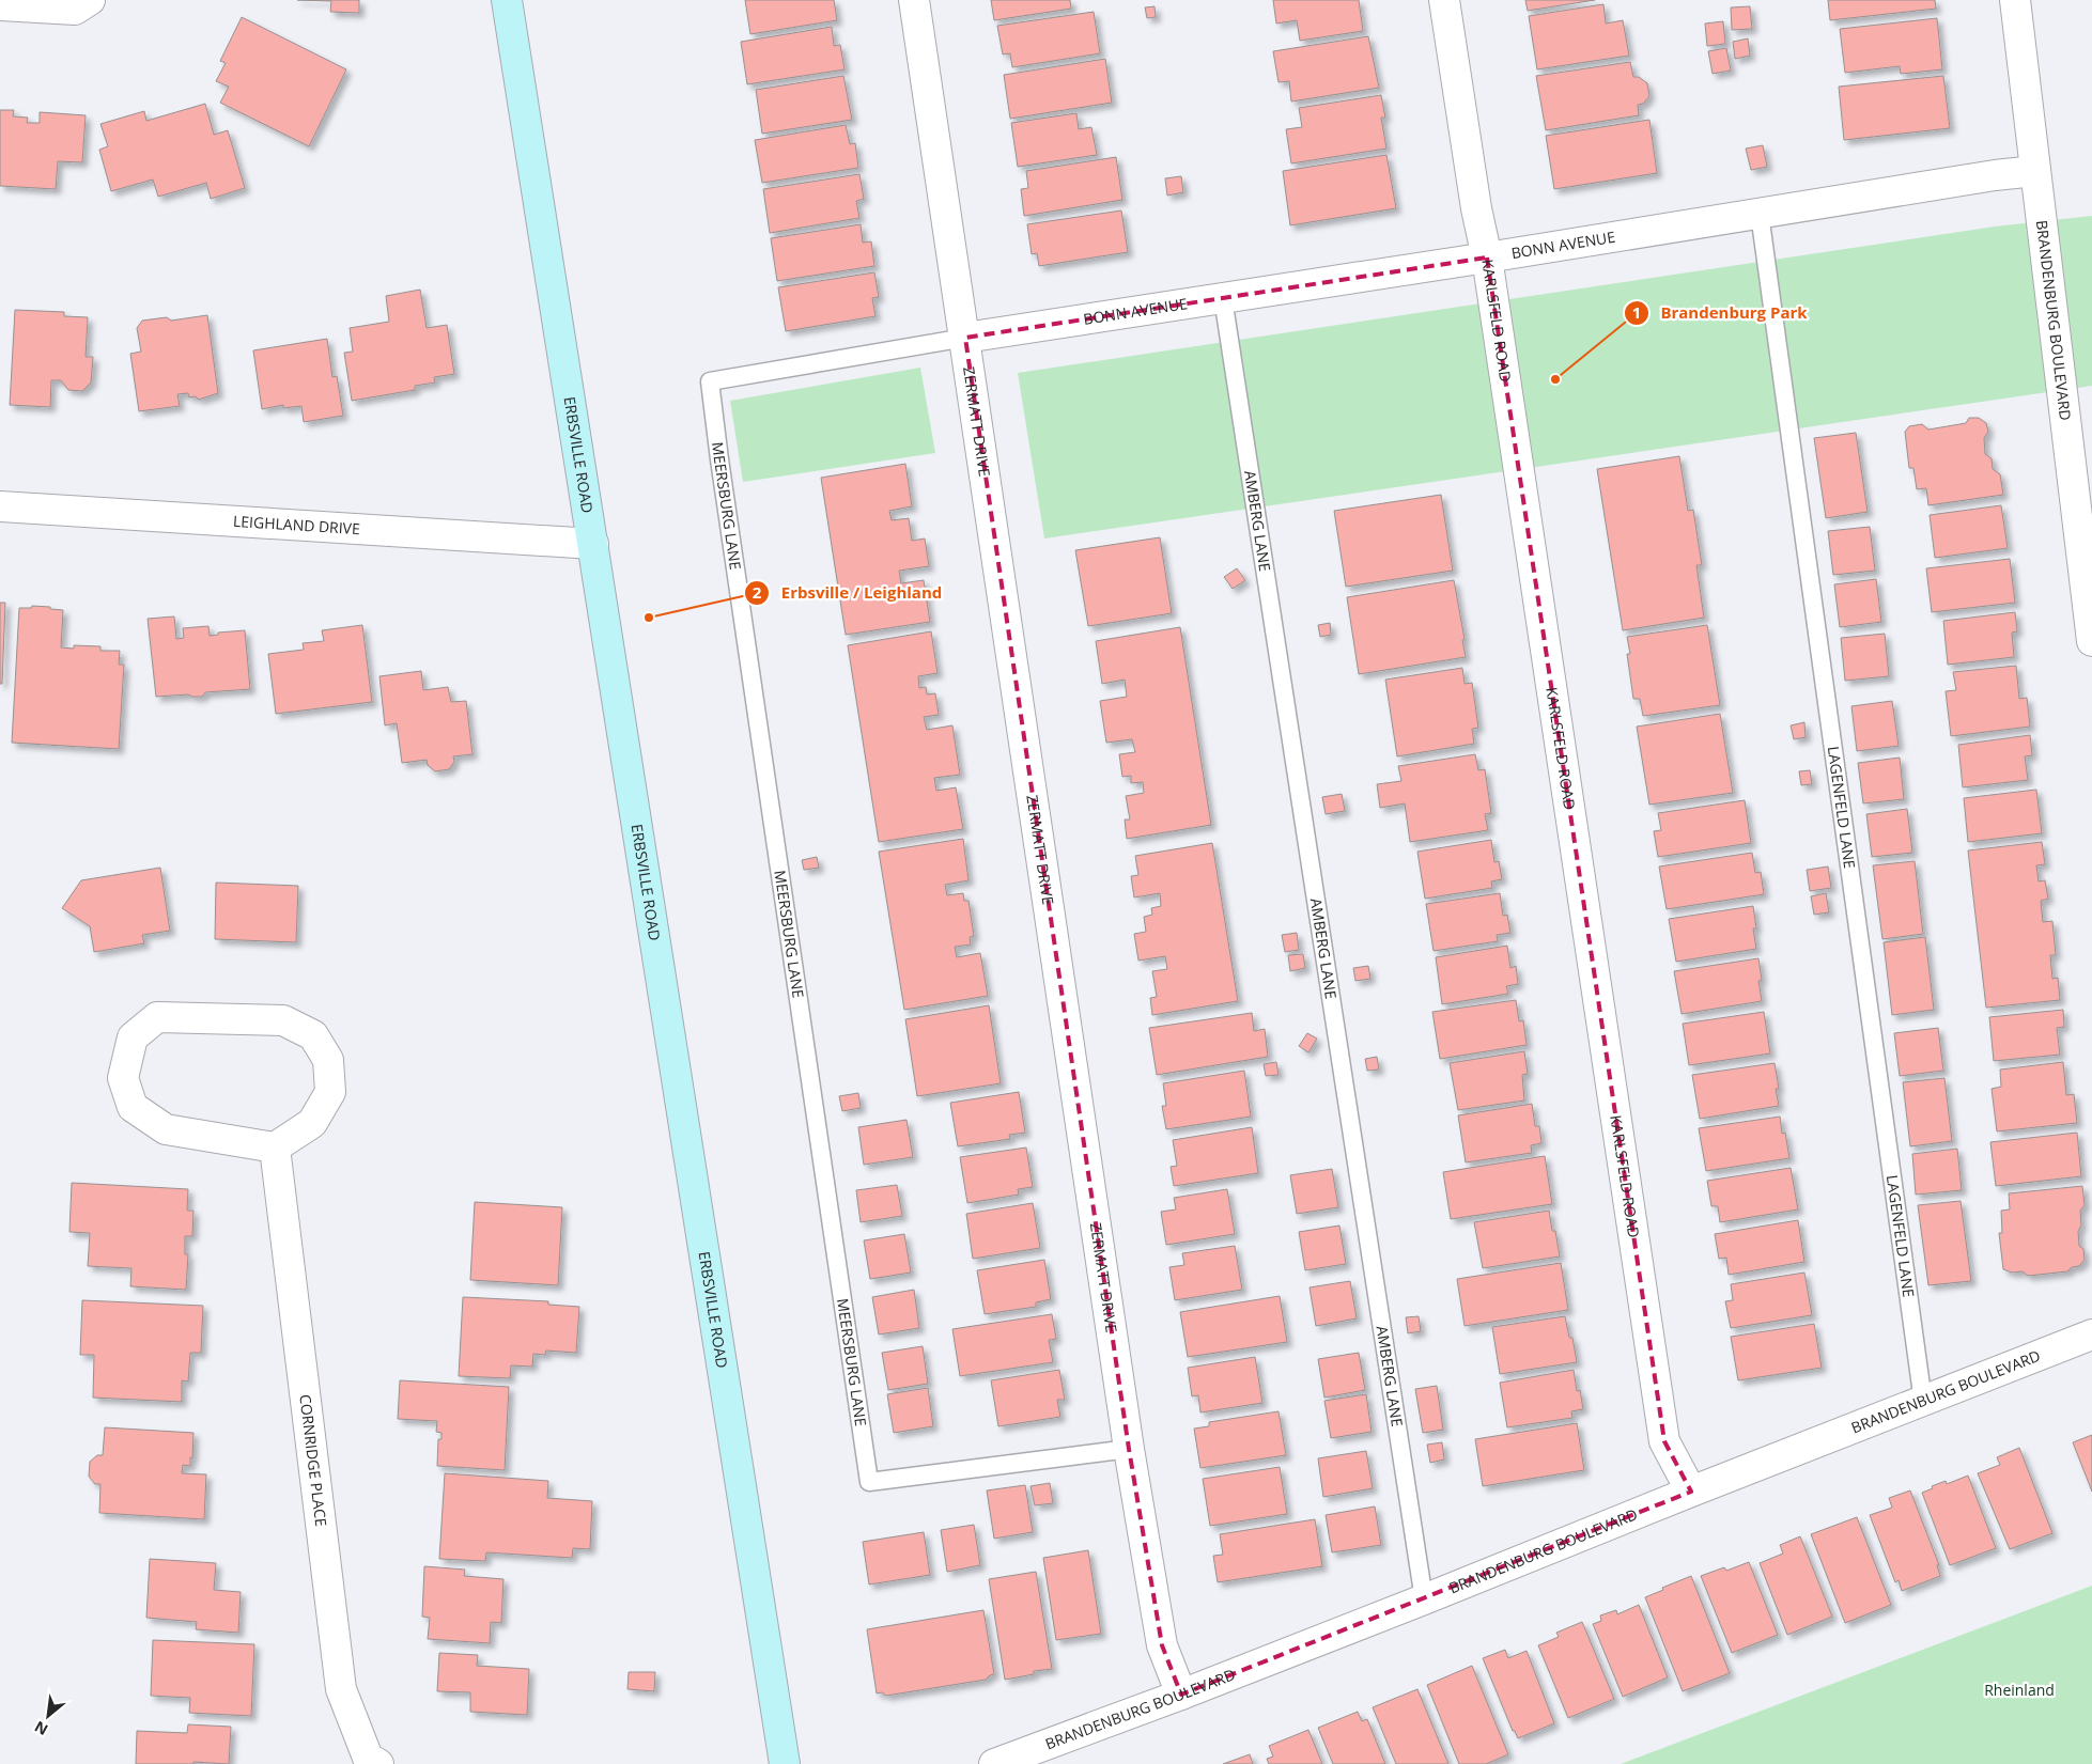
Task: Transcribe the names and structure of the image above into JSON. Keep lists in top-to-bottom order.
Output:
{
  "streets": {
    "main road": ["ERBSVILLE ROAD"],
    "street": [
      "BONN AVENUE",
      "KARLSFELD ROAD",
      "BRANDENBURG BOULEVARD",
      "ZERMATT DRIVE",
      "LEIGHLAND DRIVE",
      "CORNRIDGE PLACE"
    ],
    "lane": ["MEERSBURG LANE", "AMBERG LANE", "LAGENFELD LANE"]
  },
  "crossings": [
    ["BONN AVENUE", "KARLSFELD ROAD"],
    ["BONN AVENUE", "BRANDENBURG BOULEVARD"],
    ["BONN AVENUE", "ZERMATT DRIVE"],
    ["BONN AVENUE", "MEERSBURG LANE"],
    ["BONN AVENUE", "AMBERG LANE"],
    ["BONN AVENUE", "LAGENFELD LANE"],
    ["KARLSFELD ROAD", "BRANDENBURG BOULEVARD"],
    ["BRANDENBURG BOULEVARD", "ZERMATT DRIVE"],
    ["BRANDENBURG BOULEVARD", "AMBERG LANE"],
    ["BRANDENBURG BOULEVARD", "LAGENFELD LANE"],
    ["ZERMATT DRIVE", "MEERSBURG LANE"],
    ["ERBSVILLE ROAD", "LEIGHLAND DRIVE"]
  ],
  "parks": ["Rheinland"],
  "places": ["Brandenburg Park", "Erbsville / Leighland"],
  "north": "bottom left"
}
